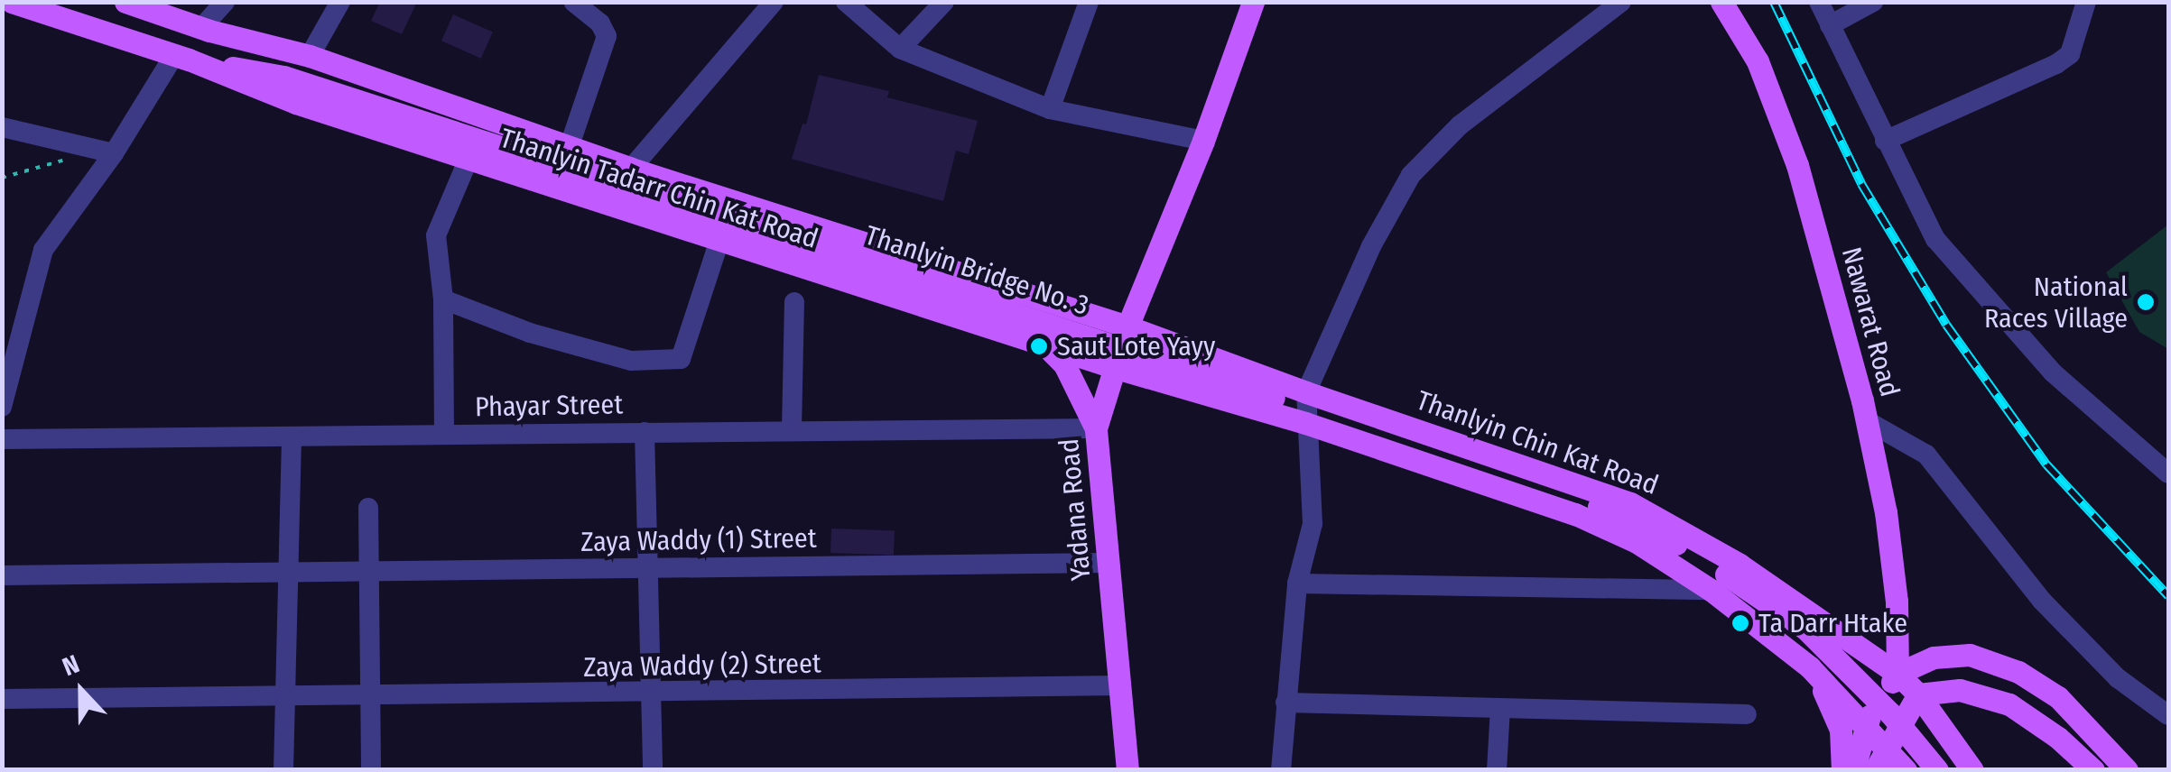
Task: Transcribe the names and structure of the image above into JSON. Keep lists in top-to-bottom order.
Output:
{
  "streets": {
    "main road": [
      "Thanlyin Tadarr Chin Kat Road",
      "Thanlyin Bridge No. 3",
      "Nawarat Road",
      "Thanlyin Chin Kat Road",
      "Yadana Road"
    ],
    "street": ["Phayar Street", "Zaya Waddy (1) Street", "Zaya Waddy (2) Street"]
  },
  "crossings": [
    ["Thanlyin Tadarr Chin Kat Road", "Thanlyin Bridge No. 3"],
    ["Thanlyin Tadarr Chin Kat Road", "Thanlyin Chin Kat Road"],
    ["Thanlyin Tadarr Chin Kat Road", "Yadana Road"],
    ["Nawarat Road", "Thanlyin Chin Kat Road"],
    ["Phayar Street", "Yadana Road"],
    ["Thanlyin Chin Kat Road", "Yadana Road"],
    ["Yadana Road", "Zaya Waddy (1) Street"],
    ["Yadana Road", "Zaya Waddy (2) Street"]
  ],
  "places": ["National Races Village", "Saut Lote Yayy", "Ta Darr Htake"],
  "north": "top"
}
